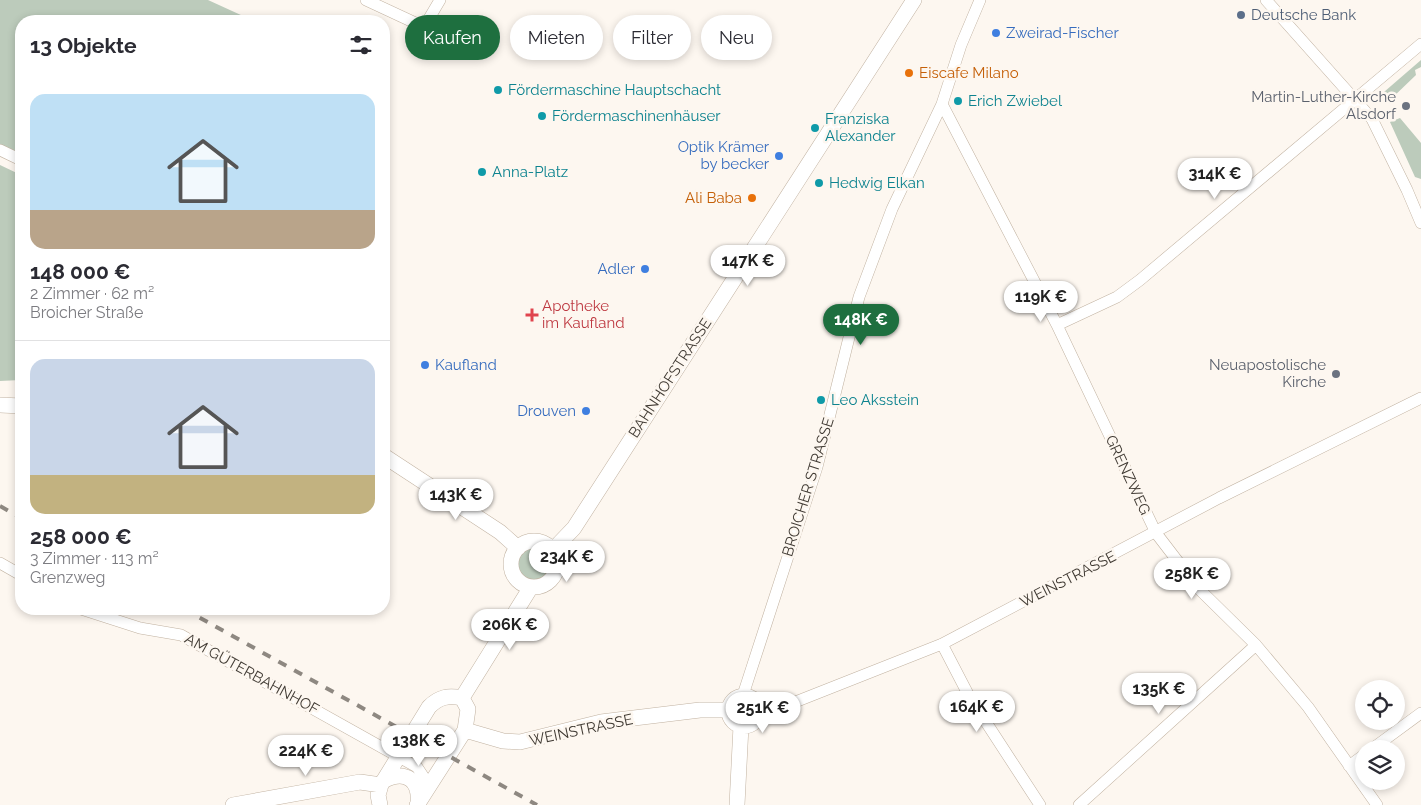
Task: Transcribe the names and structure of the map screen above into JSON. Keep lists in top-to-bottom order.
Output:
{
  "streets": {
    "street": [
      "BAHNHOFSTRASSE",
      "GRENZWEG",
      "BROICHER STRASSE",
      "WEINSTRASSE",
      "AM GÜTERBAHNHOF"
    ]
  },
  "crossings": [
    ["GRENZWEG", "BROICHER STRASSE"],
    ["GRENZWEG", "WEINSTRASSE"],
    ["BROICHER STRASSE", "WEINSTRASSE"]
  ],
  "places": {
    "other": [
      "Deutsche Bank",
      "Zweirad-Fischer",
      "Eiscafe Milano",
      "Fördermaschine Hauptschacht",
      "Erich Zwiebel",
      "Martin-Luther-Kirche Alsdorf",
      "Fördermaschinenhäuser",
      "Franziska Alexander",
      "Optik Krämer by becker",
      "Anna-Platz",
      "Hedwig Elkan",
      "Ali Baba",
      "Adler",
      "Kaufland",
      "Neuapostolische Kirche",
      "Leo Aksstein",
      "Drouven"
    ],
    "health": ["Apotheke im Kaufland"]
  },
  "page": {
    "chip": [
      "Kaufen",
      "Mieten",
      "Filter",
      "Neu"
    ],
    "heading": "13 Objekte",
    "list": [
      {
        "name": "148 000 €",
        "note": "2 Zimmer · 62 m² · Broicher Straße"
      },
      {
        "name": "258 000 €",
        "note": "3 Zimmer · 113 m² · Grenzweg"
      }
    ],
    "price": [
      "314K €",
      "147K €",
      "119K €",
      "148K €",
      "143K €",
      "234K €",
      "258K €",
      "206K €",
      "135K €",
      "164K €",
      "251K €",
      "138K €",
      "224K €"
    ]
  }
}
